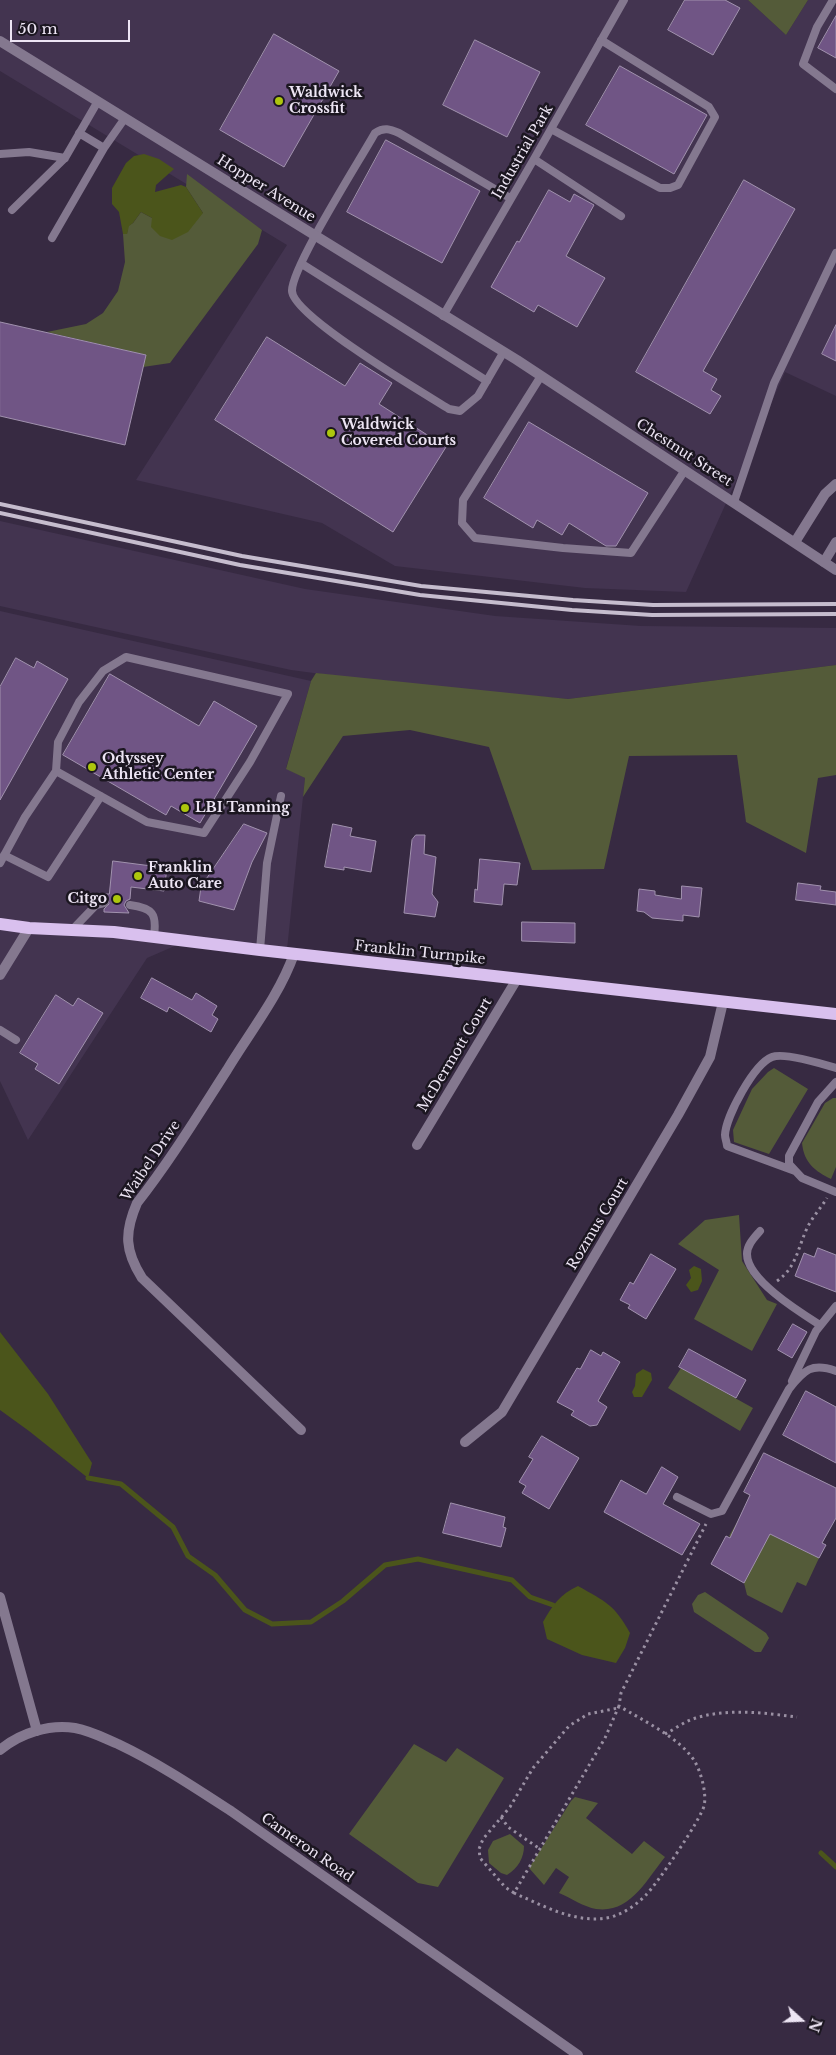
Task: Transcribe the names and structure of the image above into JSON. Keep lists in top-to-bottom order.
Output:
{
  "streets": {
    "main road": ["Franklin Turnpike"],
    "street": [
      "Hopper Avenue",
      "Chestnut Street",
      "McDermott Court",
      "Waibel Drive",
      "Rozmus Court",
      "Cameron Road"
    ],
    "lane": ["Industrial Park"]
  },
  "crossings": [
    ["Industrial Park", "Hopper Avenue"],
    ["Hopper Avenue", "Chestnut Street"],
    ["Franklin Turnpike", "McDermott Court"],
    ["Franklin Turnpike", "Waibel Drive"],
    ["Franklin Turnpike", "Rozmus Court"]
  ],
  "places": [
    "Waldwick Crossfit",
    "Waldwick Covered Courts",
    "Odyssey Athletic Center",
    "LBI Tanning",
    "Franklin Auto Care",
    "Citgo"
  ],
  "scale_bar": "50 m",
  "north": "right"
}
